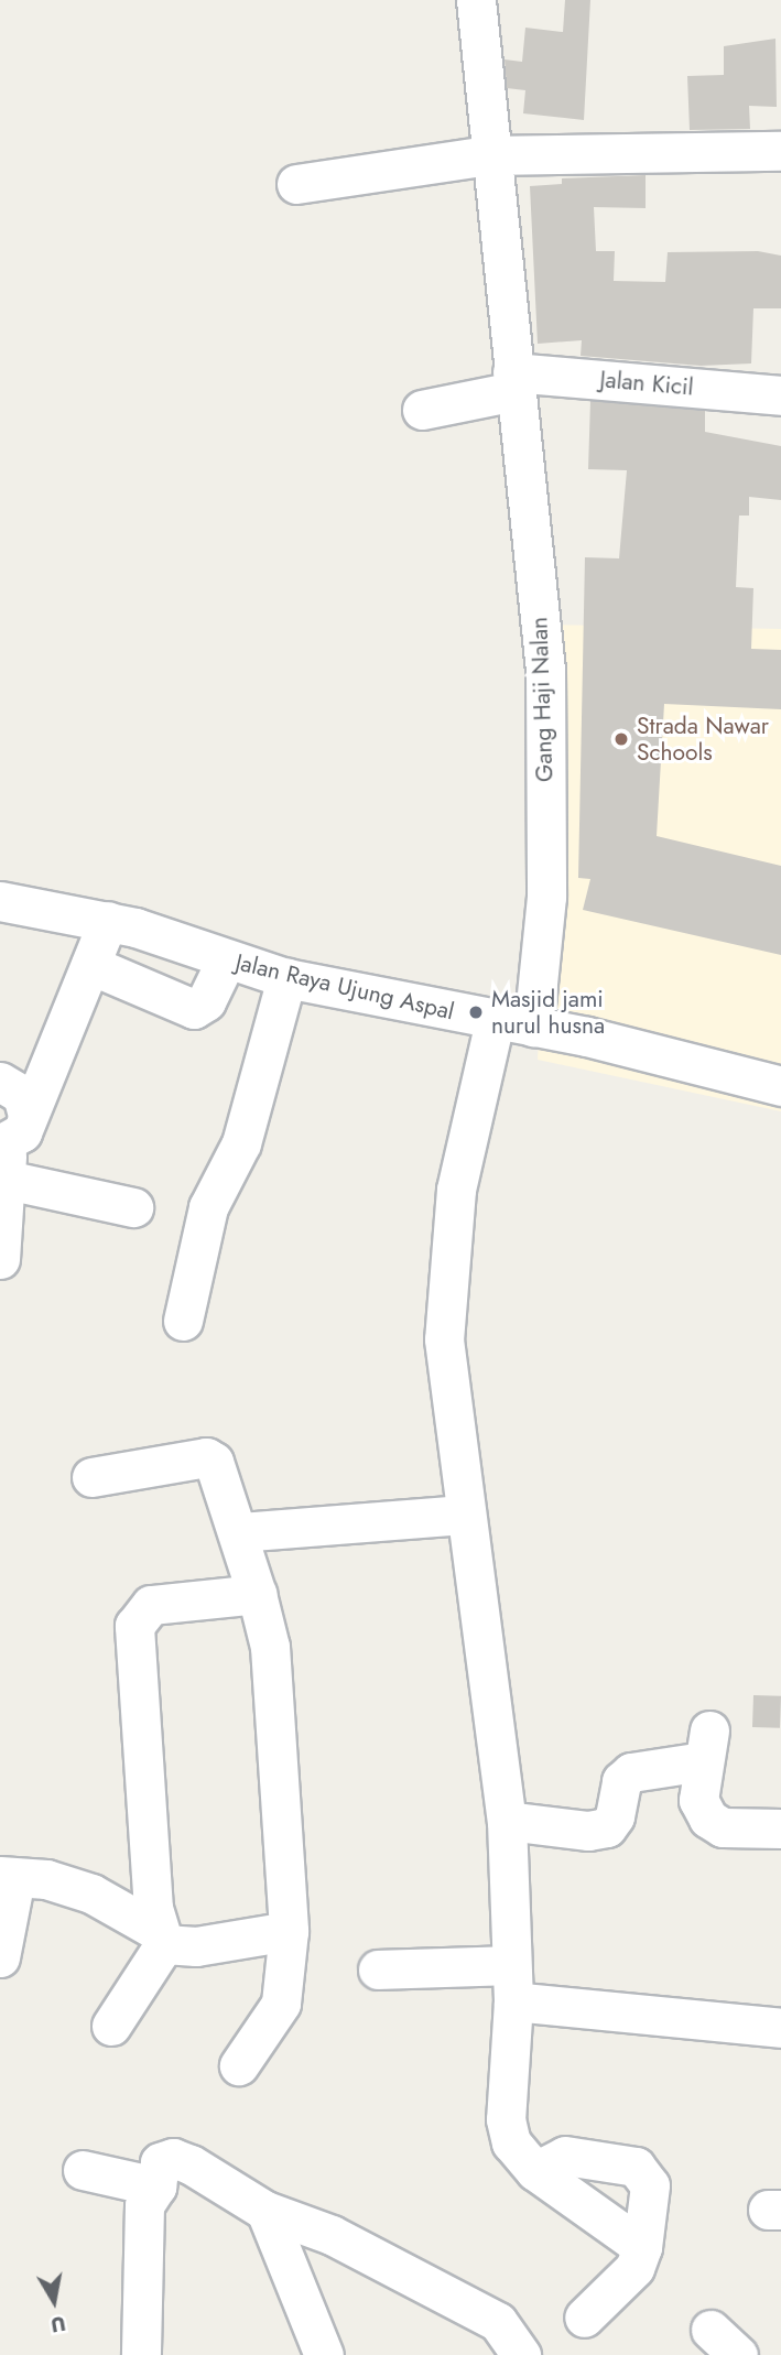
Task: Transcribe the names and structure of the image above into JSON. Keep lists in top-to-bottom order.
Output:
{
  "streets": {
    "street": ["Jalan Kicil", "Gang Haji Nalan", "Jalan Raya Ujung Aspal"]
  },
  "crossings": [
    ["Jalan Kicil", "Gang Haji Nalan"],
    ["Gang Haji Nalan", "Jalan Raya Ujung Aspal"]
  ],
  "places": ["Strada Nawar Schools", "Masjid jami nurul husna"],
  "north": "bottom"
}
